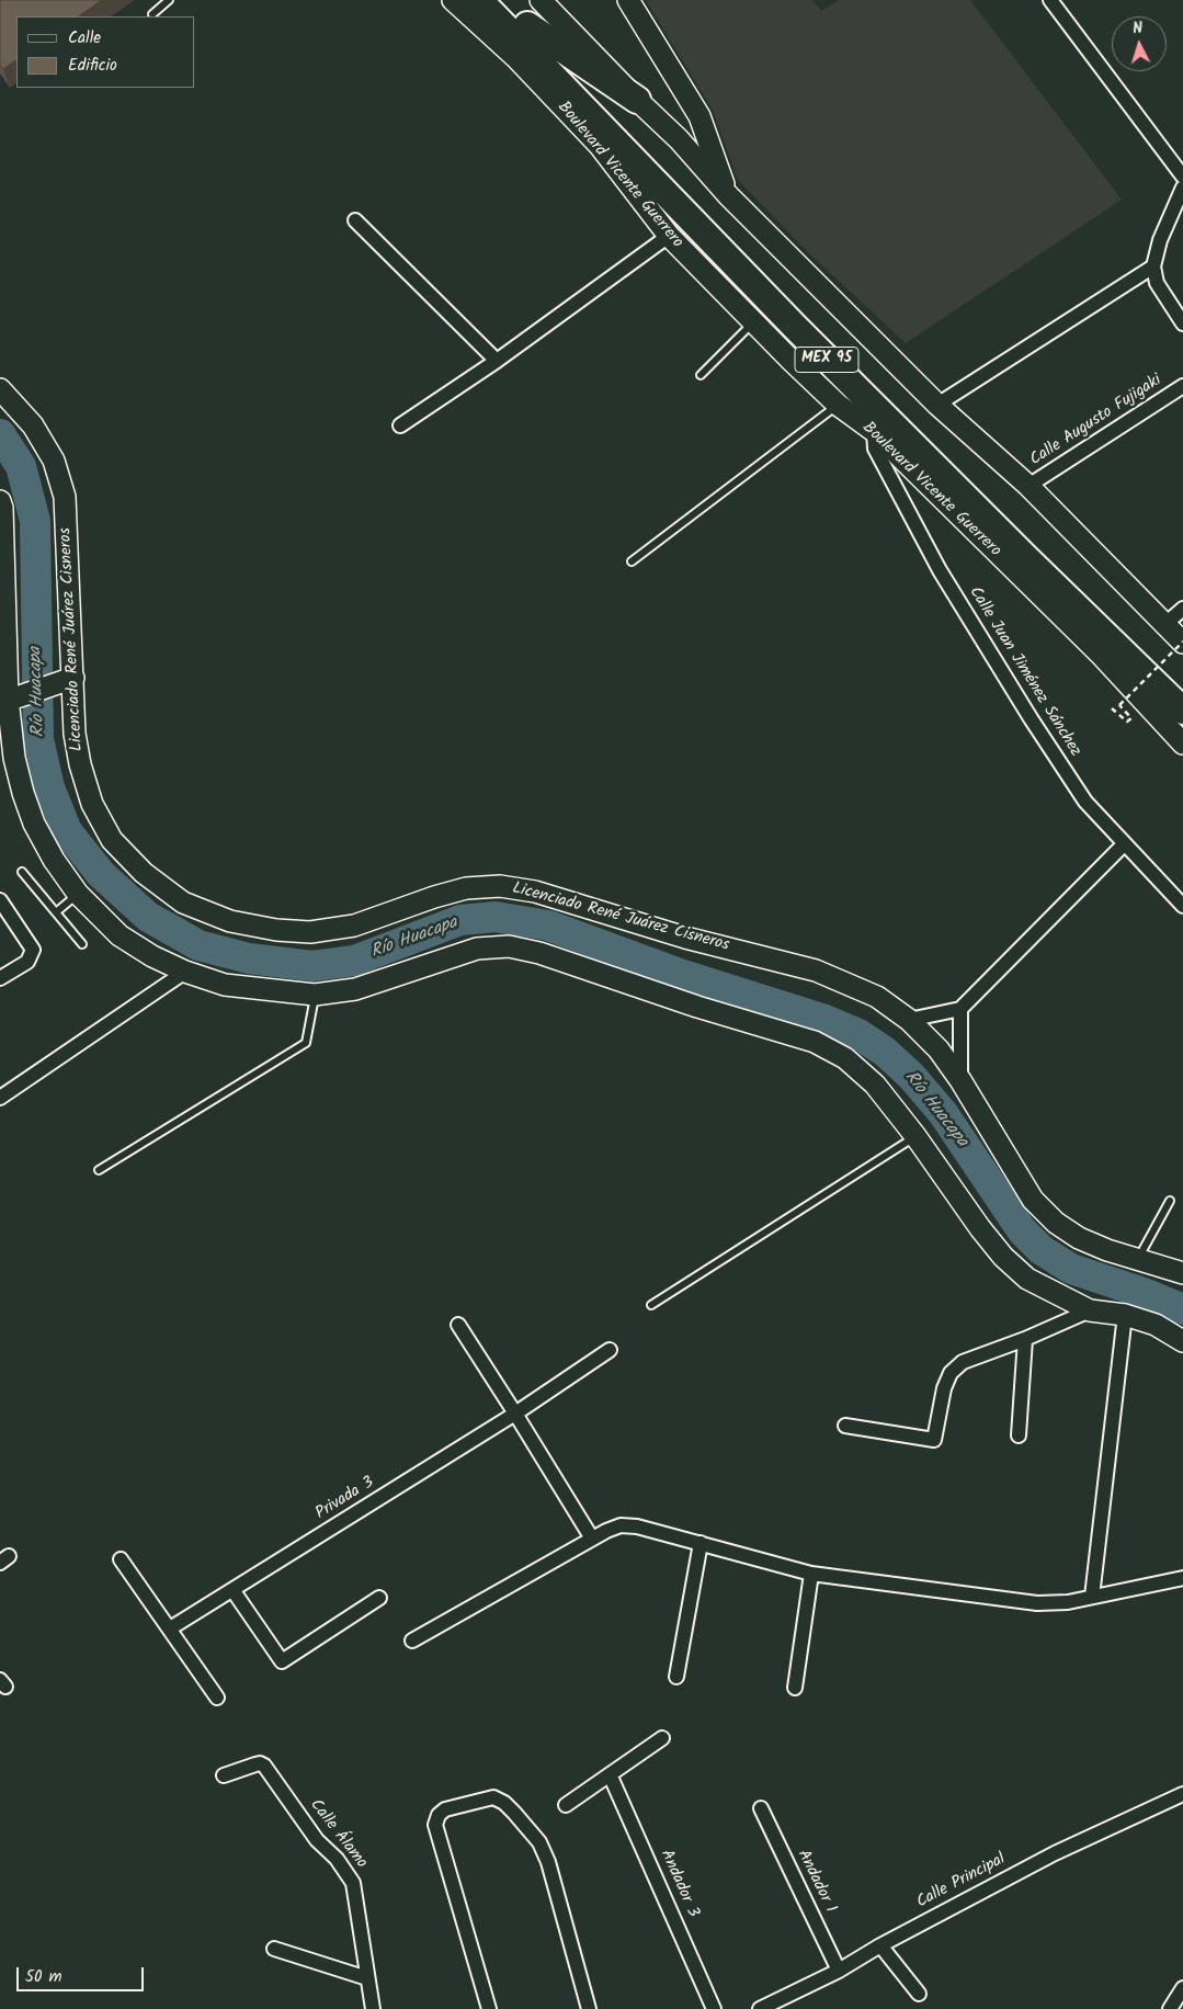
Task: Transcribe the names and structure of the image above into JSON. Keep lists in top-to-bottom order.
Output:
{
  "streets": {
    "highway": ["Boulevard Vicente Guerrero", "MEX 95"],
    "main road": ["Licenciado René Juárez Cisneros"],
    "street": [
      "Calle Augusto Fujigaki",
      "Calle Juan Jiménez Sánchez",
      "Privada 3",
      "Calle Álamo",
      "Andador 1",
      "Calle Principal",
      "Andador 3"
    ]
  },
  "crossings": [
    ["Boulevard Vicente Guerrero", "Calle Juan Jiménez Sánchez"],
    ["Andador 1", "Calle Principal"]
  ],
  "water": ["Río Huacapa"],
  "legend": ["Calle", "Edificio"],
  "scale_bar": "50 m",
  "north": "top"
}
